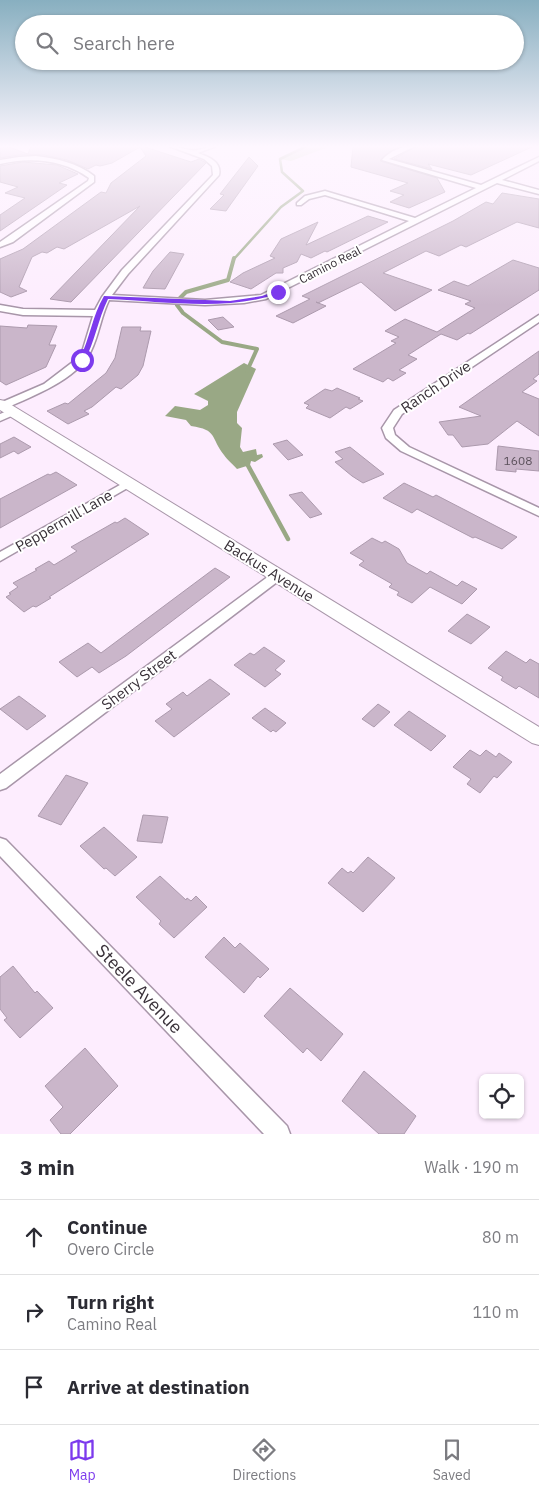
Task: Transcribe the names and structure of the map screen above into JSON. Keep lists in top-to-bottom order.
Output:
{
  "streets": {
    "street": [
      "Camino Real",
      "Ranch Drive",
      "Peppermill Lane",
      "Backus Avenue",
      "Sherry Street",
      "Steele Avenue"
    ]
  },
  "crossings": [
    ["Peppermill Lane", "Backus Avenue"],
    ["Backus Avenue", "Sherry Street"]
  ],
  "house_numbers": ["1608"],
  "page": {
    "search": "Search here",
    "heading": ["3 min", "Walk · 190 m"],
    "list": [
      ["Continue", "Overo Circle", "80 m"],
      ["Turn right", "Camino Real", "110 m"],
      "Arrive at destination"
    ],
    "nav": ["Map", "Directions", "Saved"]
  }
}
